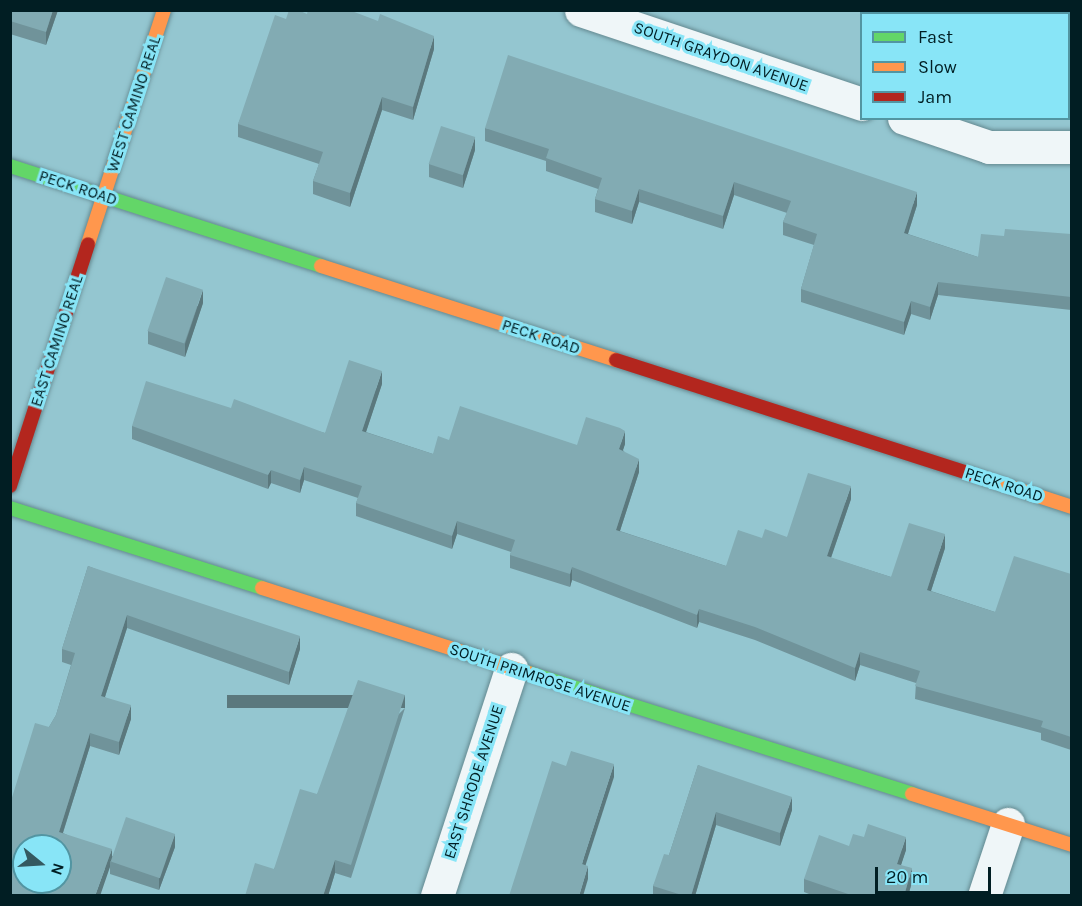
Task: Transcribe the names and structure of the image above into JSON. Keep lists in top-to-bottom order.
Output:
{
  "streets": {
    "street": [
      "SOUTH GRAYDON AVENUE",
      "WEST CAMINO REAL",
      "PECK ROAD",
      "EAST CAMINO REAL",
      "SOUTH PRIMROSE AVENUE",
      "EAST SHRODE AVENUE"
    ]
  },
  "crossings": [
    ["WEST CAMINO REAL", "PECK ROAD"],
    ["WEST CAMINO REAL", "EAST CAMINO REAL"],
    ["PECK ROAD", "EAST CAMINO REAL"],
    ["SOUTH PRIMROSE AVENUE", "EAST SHRODE AVENUE"]
  ],
  "legend": ["Fast", "Slow", "Jam"],
  "scale_bar": "20 m",
  "north": "right"
}
